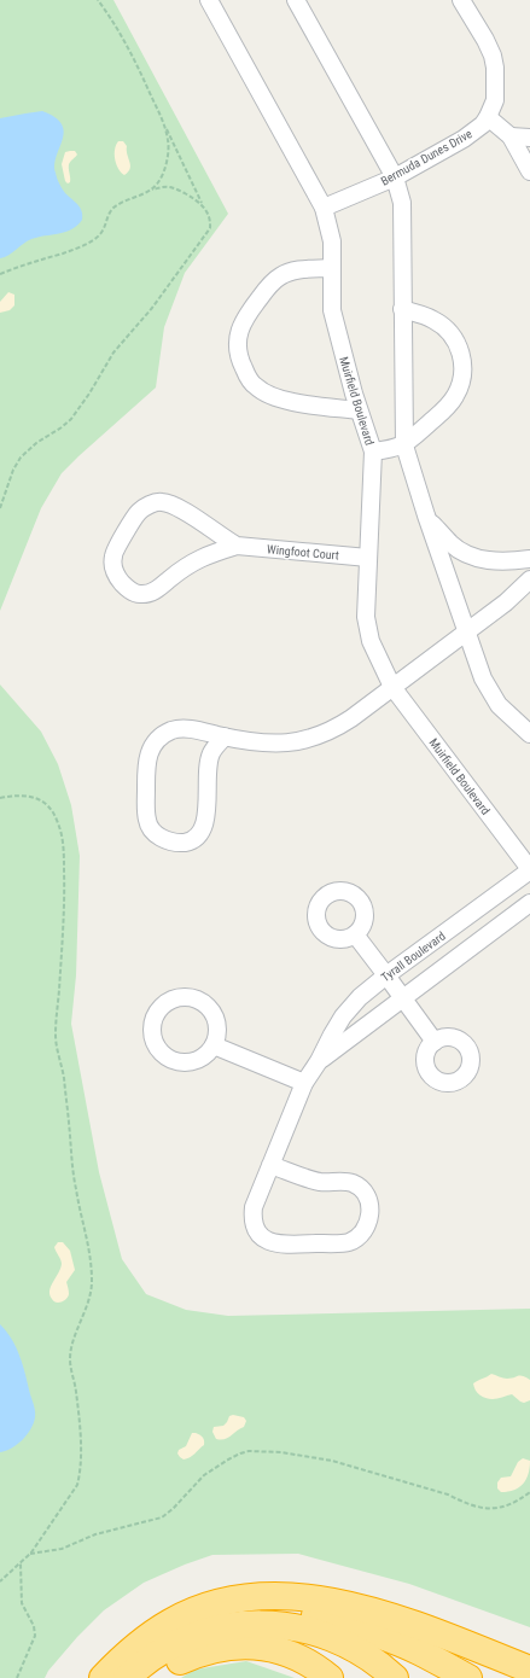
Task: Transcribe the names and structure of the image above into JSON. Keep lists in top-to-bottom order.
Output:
{
  "streets": {
    "street": [
      "Bermuda Dunes Drive",
      "Muirfield Boulevard",
      "Wingfoot Court",
      "Tyrall Boulevard"
    ]
  },
  "crossings": [
    ["Bermuda Dunes Drive", "Muirfield Boulevard"],
    ["Muirfield Boulevard", "Wingfoot Court"],
    ["Muirfield Boulevard", "Tyrall Boulevard"]
  ]
}
